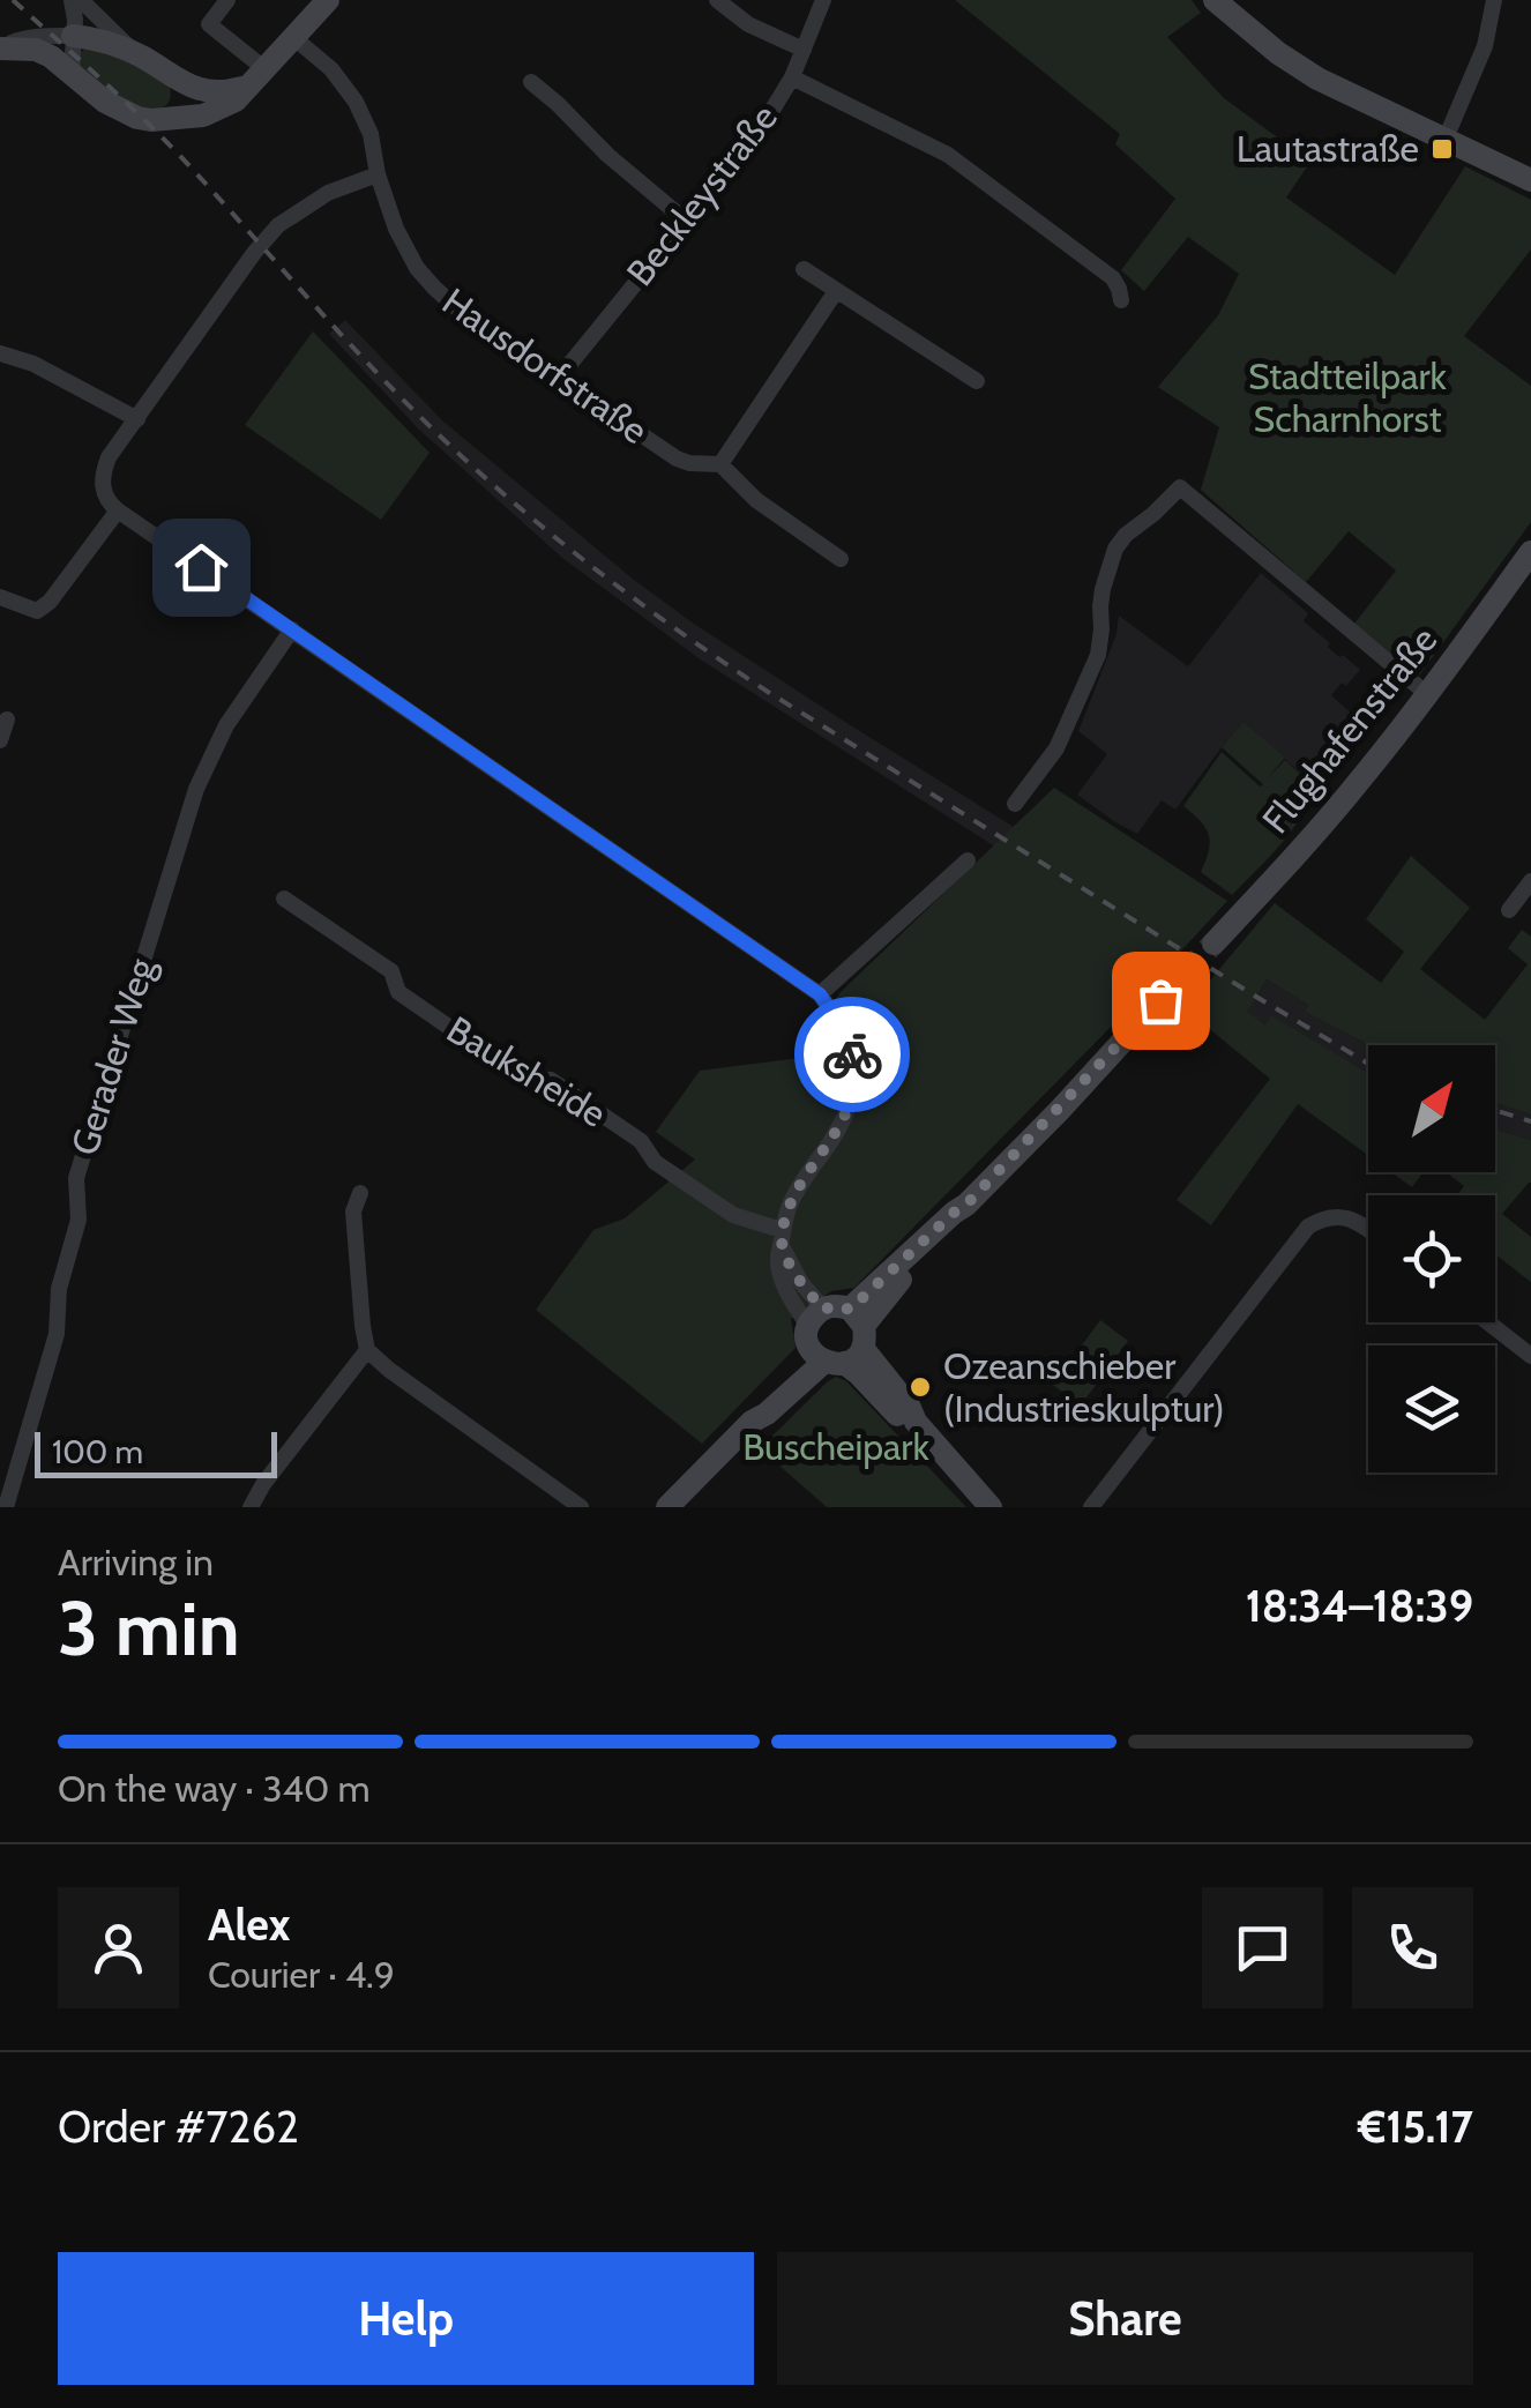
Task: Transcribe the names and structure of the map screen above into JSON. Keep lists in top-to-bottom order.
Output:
{
  "streets": {
    "main road": ["Flughafenstraße"],
    "street": [
      "Beckleystraße",
      "Hausdorfstraße",
      "Gerader Weg",
      "Bauksheide"
    ]
  },
  "crossings": [
    ["Beckleystraße", "Hausdorfstraße"]
  ],
  "parks": ["Stadtteilpark Scharnhorst", "Buscheipark"],
  "places": {
    "transit": ["Lautastraße"],
    "other": ["Ozeanschieber (Industrieskulptur)"]
  },
  "scale_bar": "100 m",
  "north": "top right",
  "page": {
    "scale": "100 m",
    "heading": ["3 min", "Arriving in", "18:34–18:39"],
    "panel": [
      "Alex",
      "Courier · 4.9",
      "Order #7262",
      "€15.17"
    ],
    "bar": "On the way · 340 m",
    "buttons": ["Help", "Share"]
  }
}
